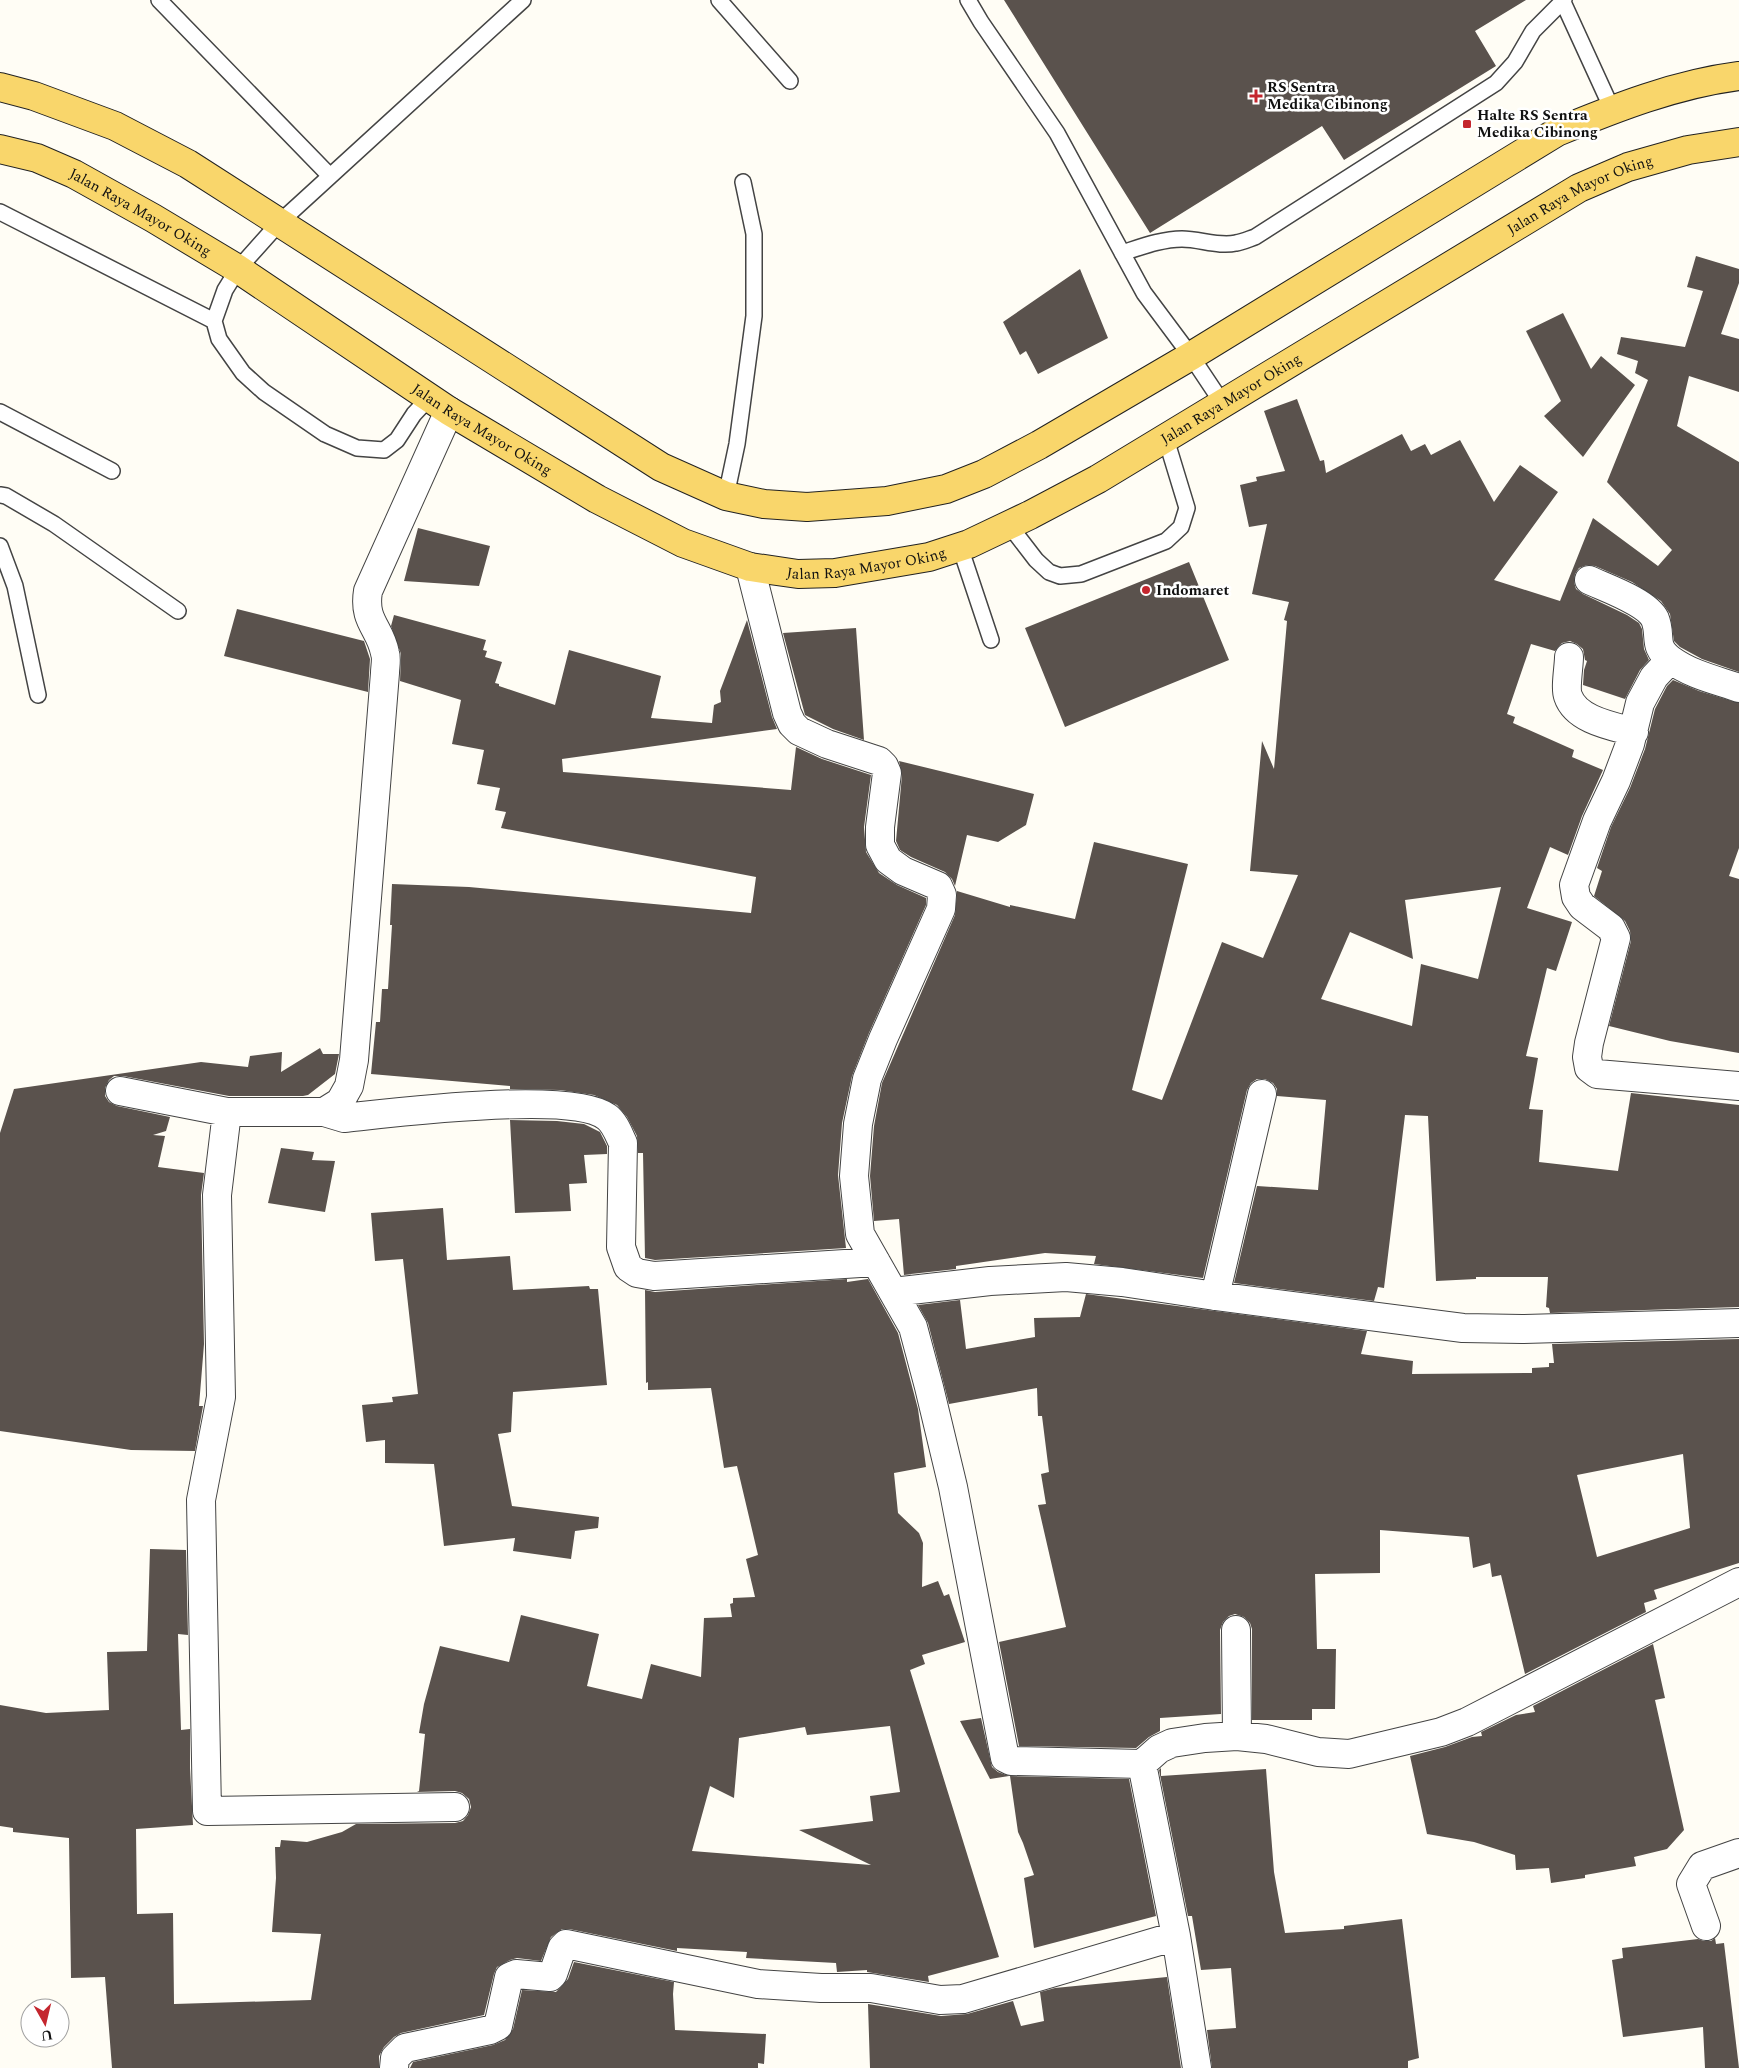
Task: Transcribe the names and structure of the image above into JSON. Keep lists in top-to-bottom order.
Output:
{
  "streets": {
    "main road": ["Jalan Raya Mayor Oking"]
  },
  "places": {
    "health": ["RS Sentra Medika Cibinong"],
    "transit": ["Halte RS Sentra Medika Cibinong"],
    "other": ["Indomaret"]
  },
  "north": "bottom"
}
